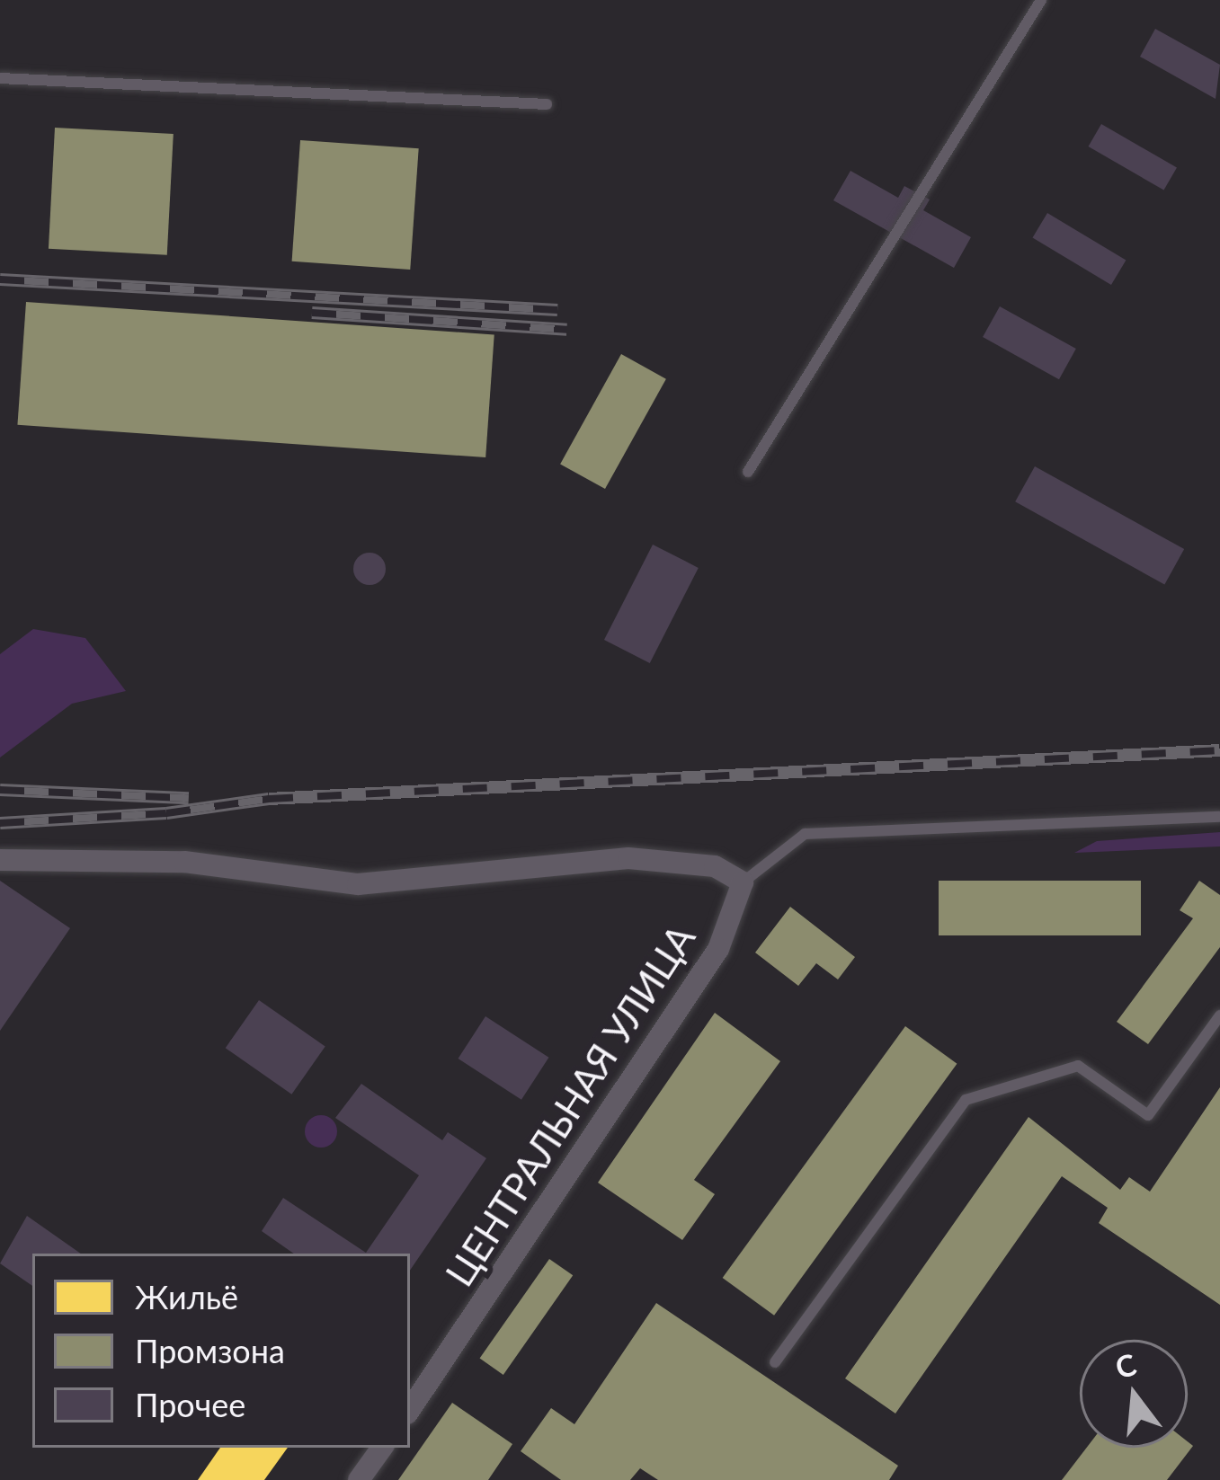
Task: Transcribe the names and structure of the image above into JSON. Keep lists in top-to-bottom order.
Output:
{
  "streets": {
    "street": ["ЦЕНТРАЛЬНАЯ УЛИЦА"]
  },
  "legend": ["Жильё", "Промзона", "Прочее"],
  "north": "top"
}
